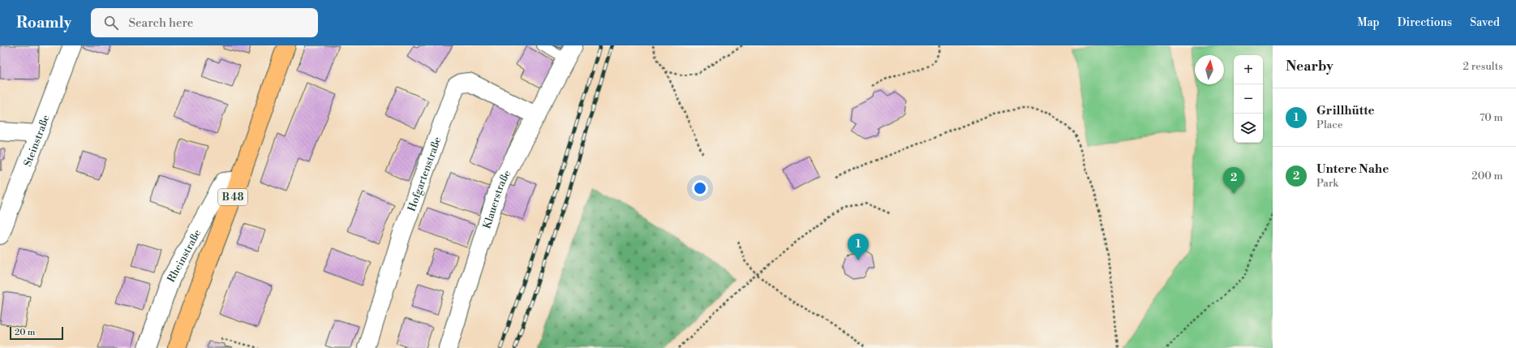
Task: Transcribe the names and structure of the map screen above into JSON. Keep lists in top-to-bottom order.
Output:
{
  "streets": {
    "main road": ["B 48", "Rheinstraße"],
    "street": ["Steinstraße", "Hofgartenstraße", "Klauerstraße"]
  },
  "crossings": [
    ["Hofgartenstraße", "Klauerstraße"]
  ],
  "scale_bar": "20 m",
  "north": "top",
  "page": {
    "header": "Roamly",
    "search": "Search here",
    "nav": ["Map", "Directions", "Saved"],
    "heading": ["Nearby", "2 results"],
    "map_buttons": ["+", "−"],
    "list": [
      {
        "mark": "1",
        "name": "Grillhütte",
        "note": "Place",
        "value": "70 m"
      },
      {
        "mark": "2",
        "name": "Untere Nahe",
        "note": "Park",
        "value": "200 m"
      }
    ],
    "pins": ["2", "1"],
    "scale": "20 m"
  }
}
